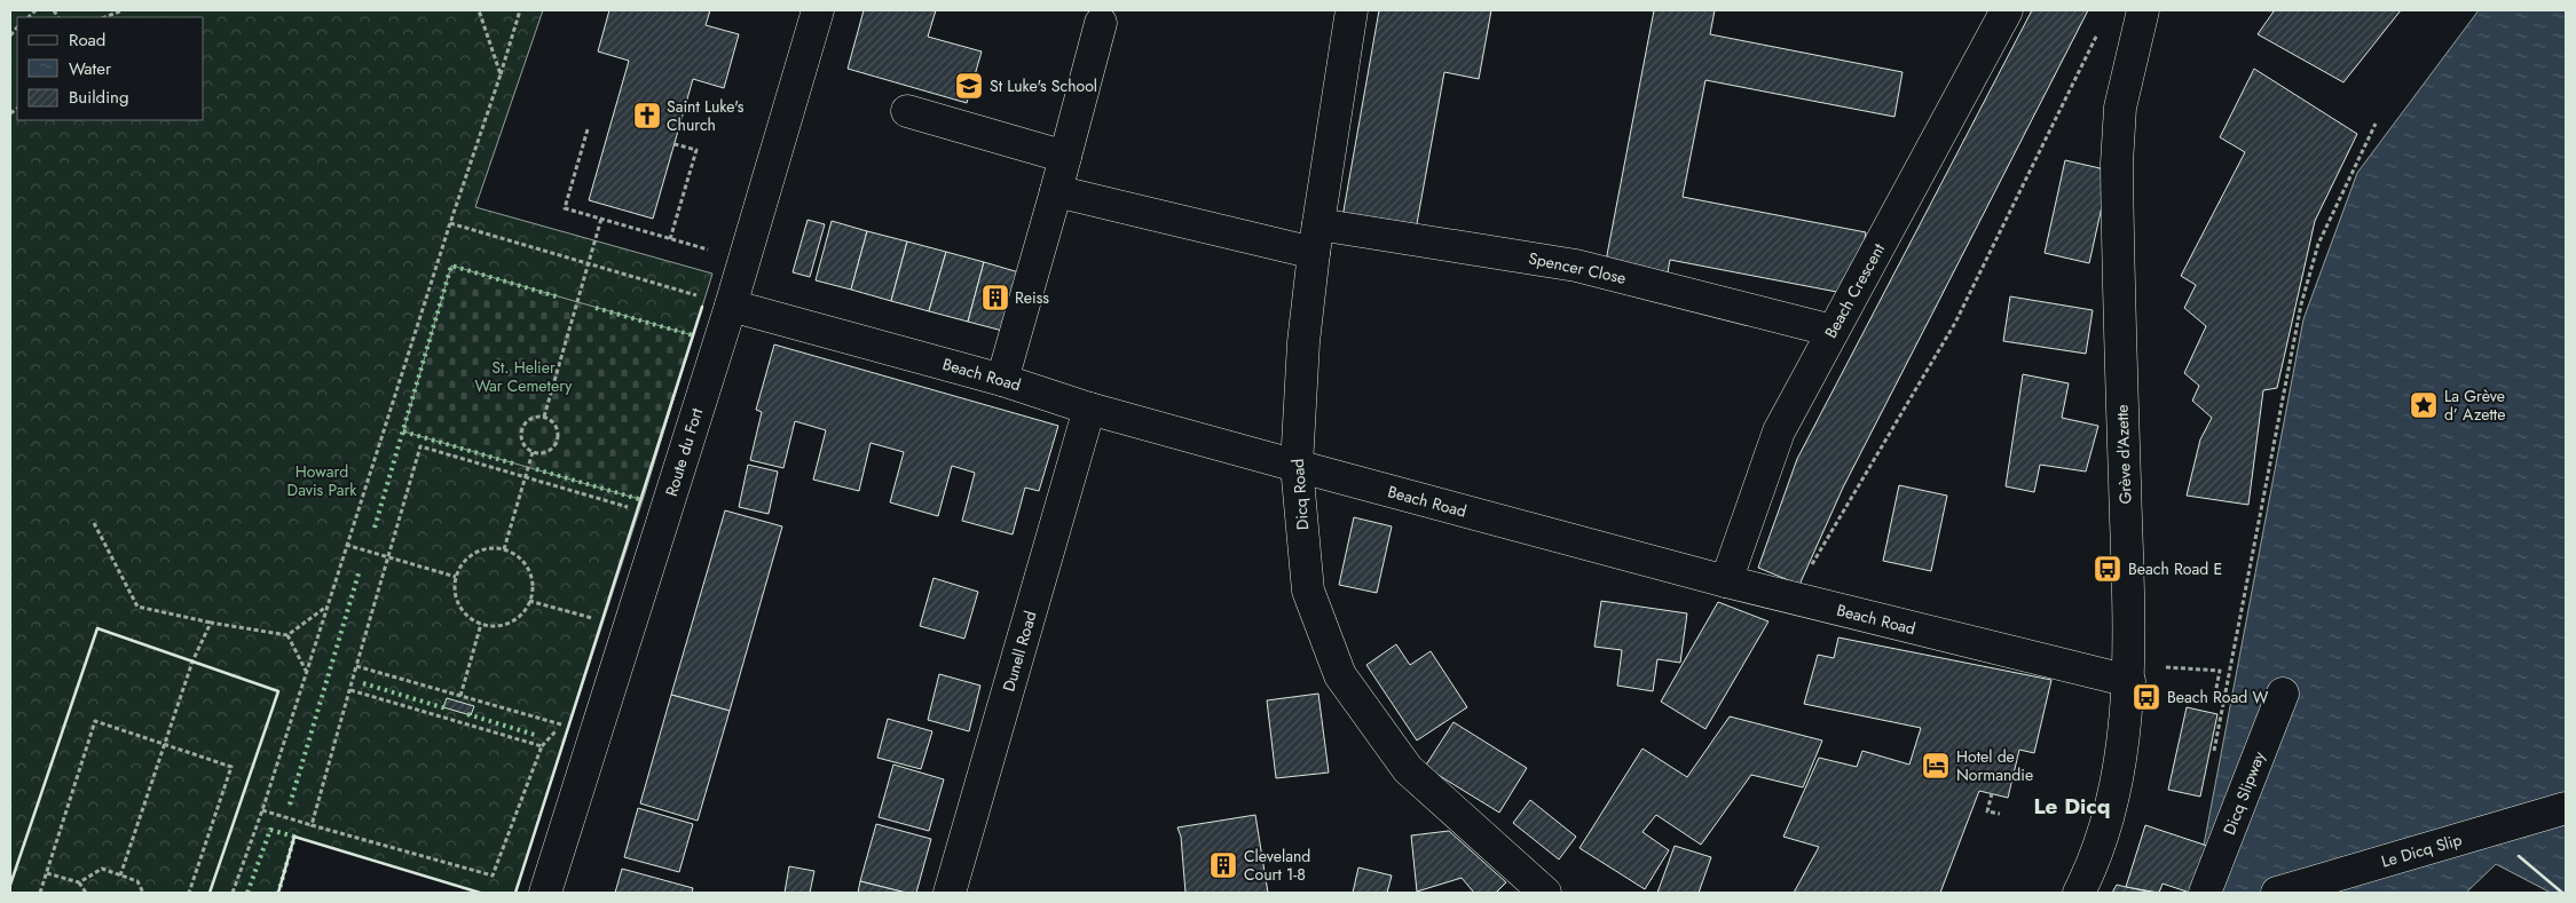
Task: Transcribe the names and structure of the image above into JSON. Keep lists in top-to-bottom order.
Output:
{
  "streets": {
    "main road": [
      "Spencer Close",
      "Beach Crescent",
      "Beach Road",
      "Route du Fort",
      "Grève d'Azette",
      "Dicq Road",
      "Dunell Road",
      "Dicq Slipway",
      "Le Dicq Slip"
    ]
  },
  "crossings": [
    ["Spencer Close", "Beach Crescent"],
    ["Spencer Close", "Dicq Road"],
    ["Beach Crescent", "Beach Road"],
    ["Beach Road", "Route du Fort"],
    ["Beach Road", "Grève d'Azette"],
    ["Beach Road", "Dicq Road"],
    ["Beach Road", "Dunell Road"]
  ],
  "districts": ["Le Dicq"],
  "parks": ["St. Helier War Cemetery", "Howard Davis Park"],
  "places": {
    "school or university": ["St Luke's School"],
    "church": ["Saint Luke's Church"],
    "building": ["Reiss", "Cleveland Court 1-8"],
    "place": ["La Grève d’ Azette"],
    "bus stop": ["Beach Road E", "Beach Road W"],
    "hotel": ["Hotel de Normandie"]
  },
  "legend": ["Road", "Water", "Building"]
}
